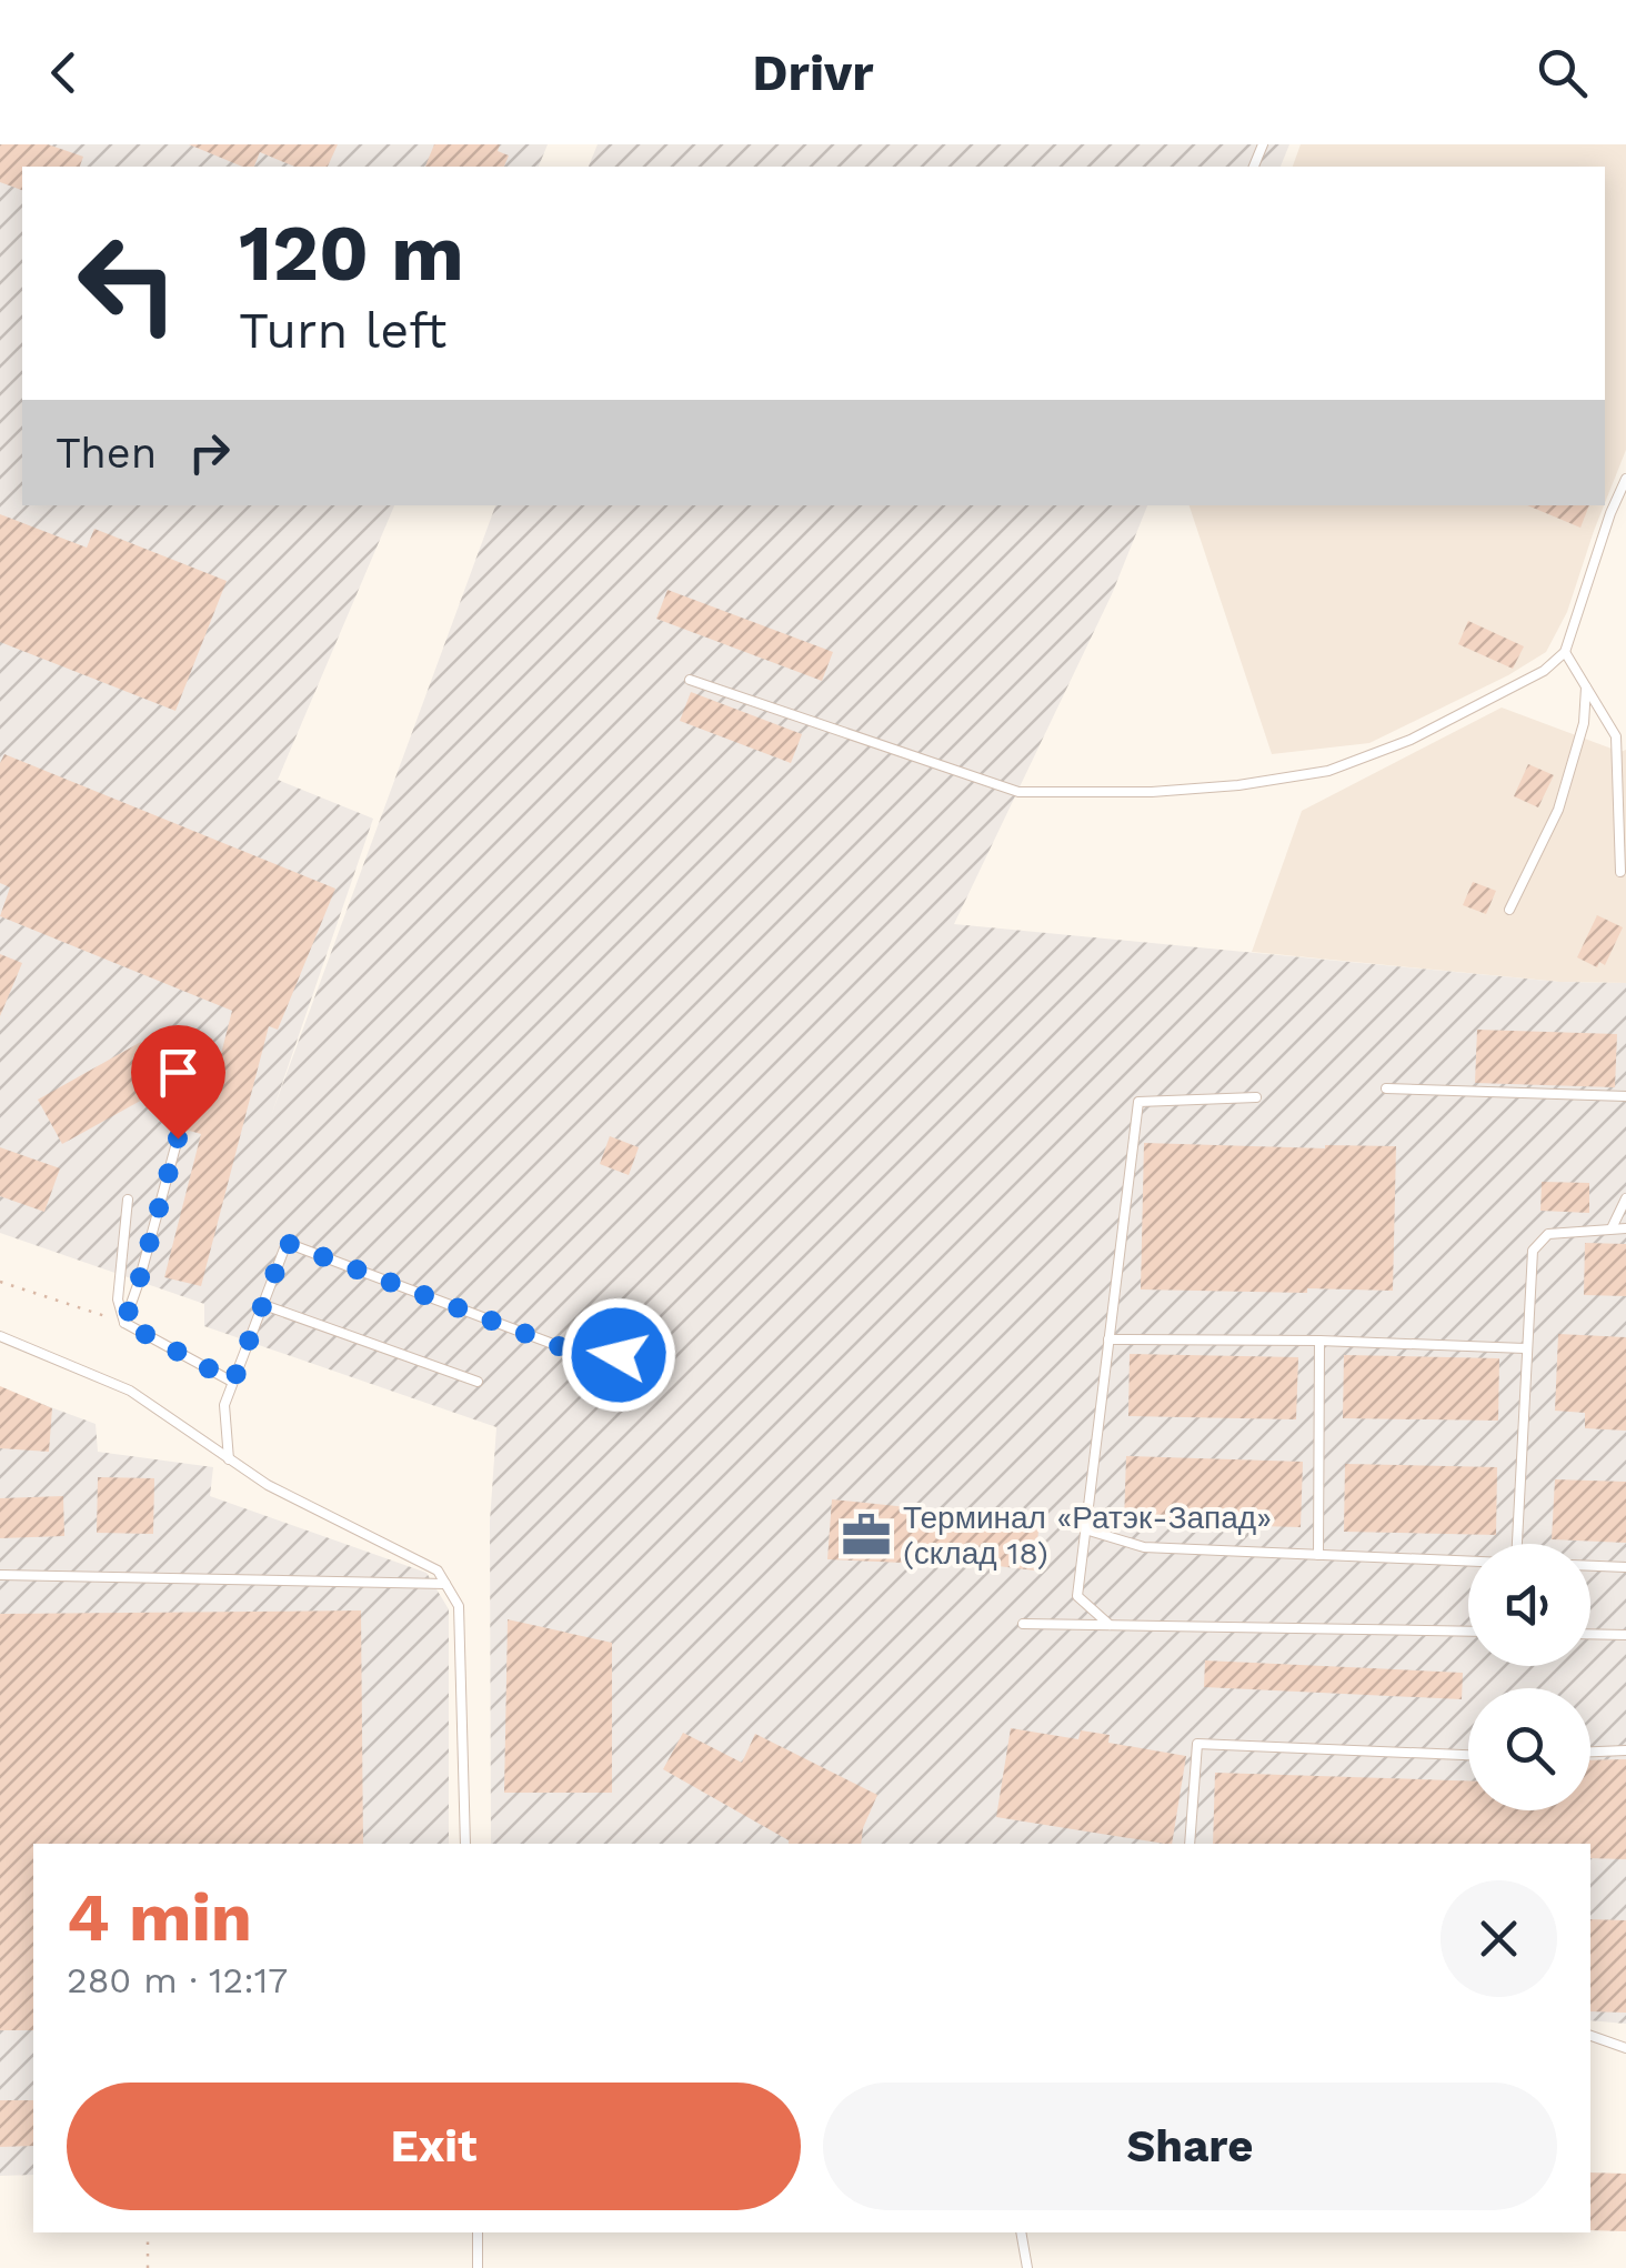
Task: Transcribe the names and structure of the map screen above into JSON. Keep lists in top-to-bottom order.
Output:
{
  "places": {
    "office": ["Терминал «Ратэк-Запад» (склад 18)"]
  },
  "page": {
    "header": "Drivr",
    "turn": ["120 m", "Turn left"],
    "then": "Then",
    "heading": ["4 min", "280 m · 12:17"],
    "buttons": ["Exit", "Share"]
  }
}
